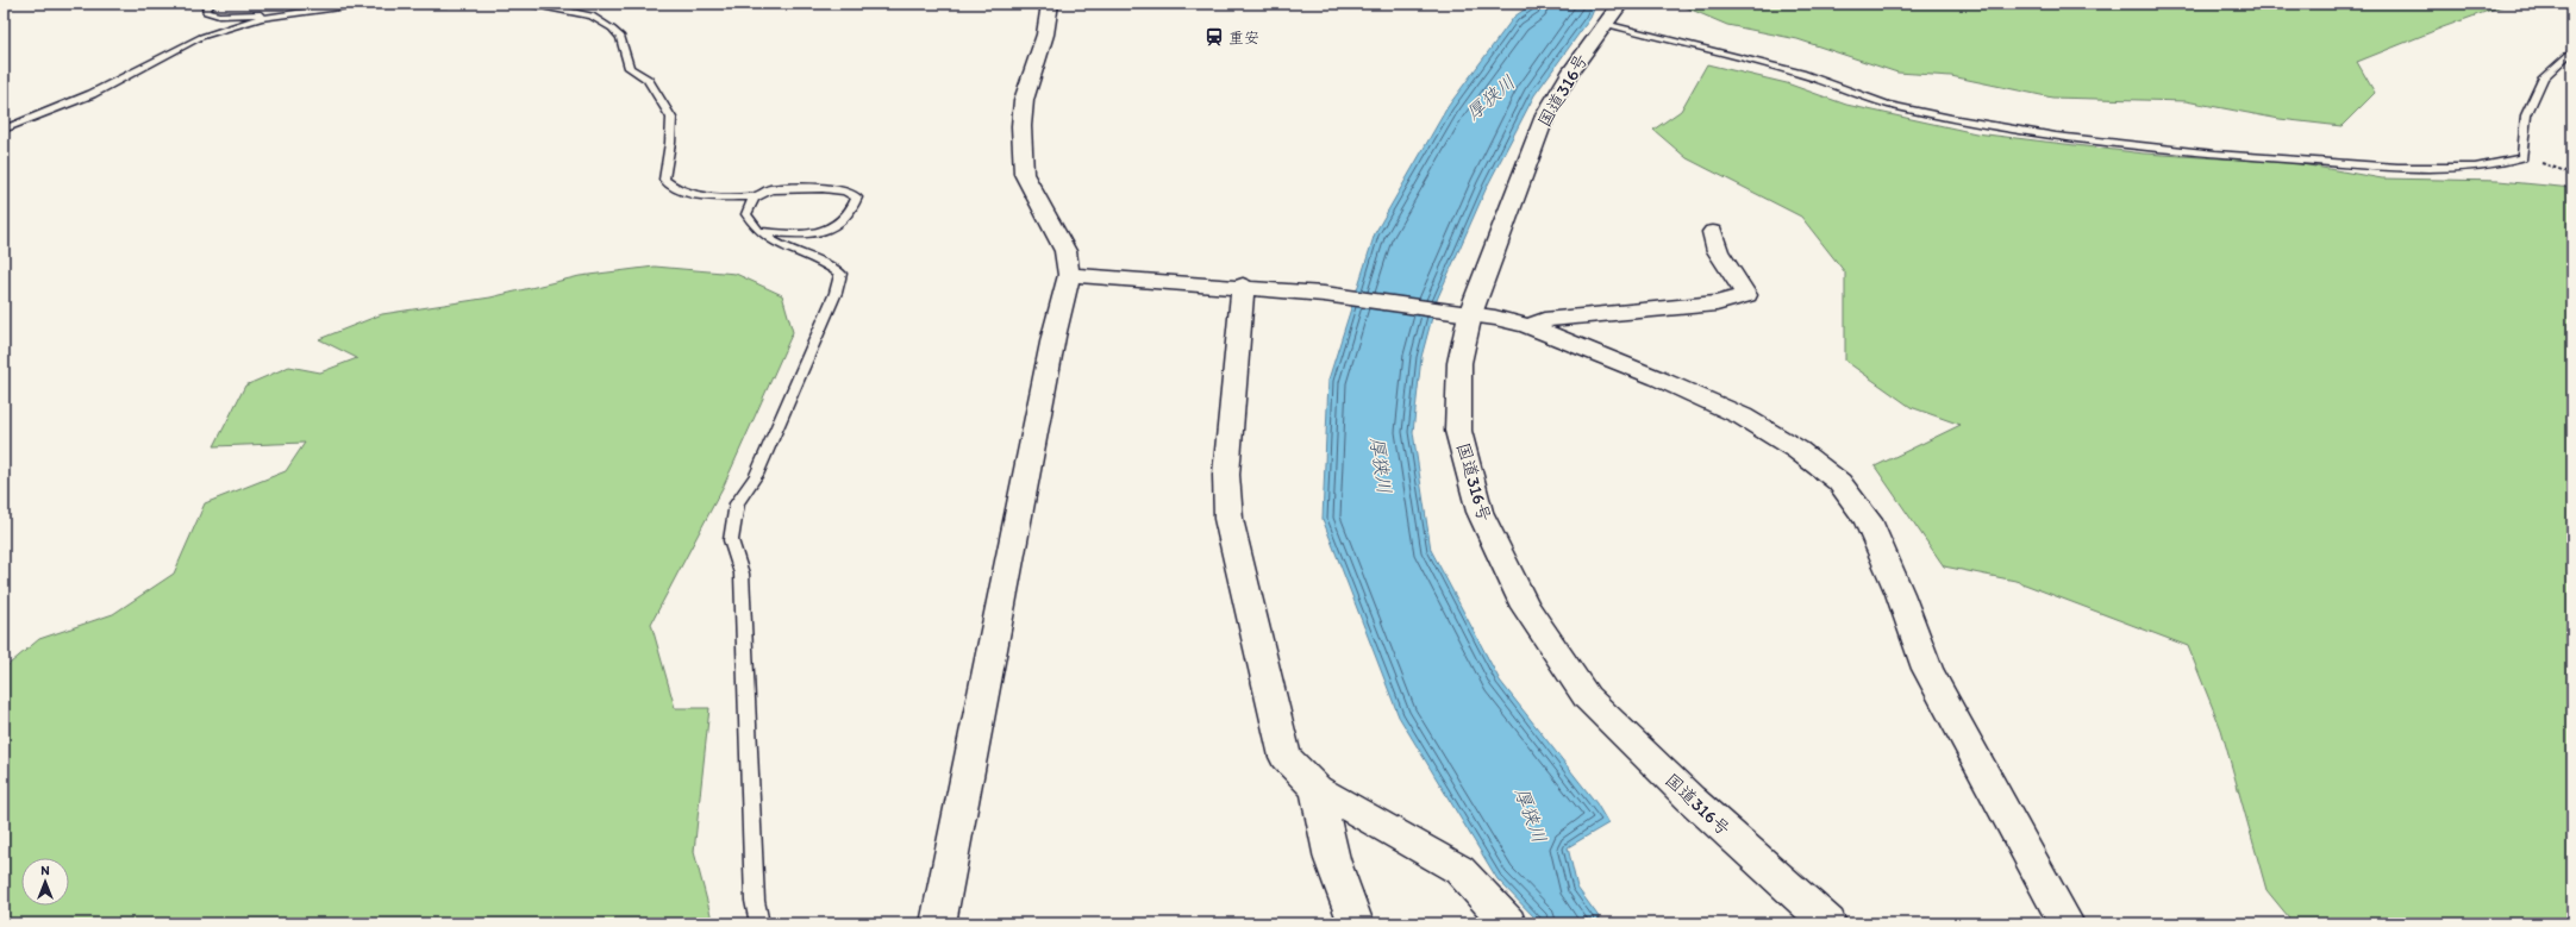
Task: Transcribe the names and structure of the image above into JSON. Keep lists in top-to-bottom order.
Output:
{
  "streets": {
    "main road": ["国道316号"]
  },
  "water": ["厚狭川"],
  "places": {
    "station": ["重安"]
  },
  "north": "top"
}
